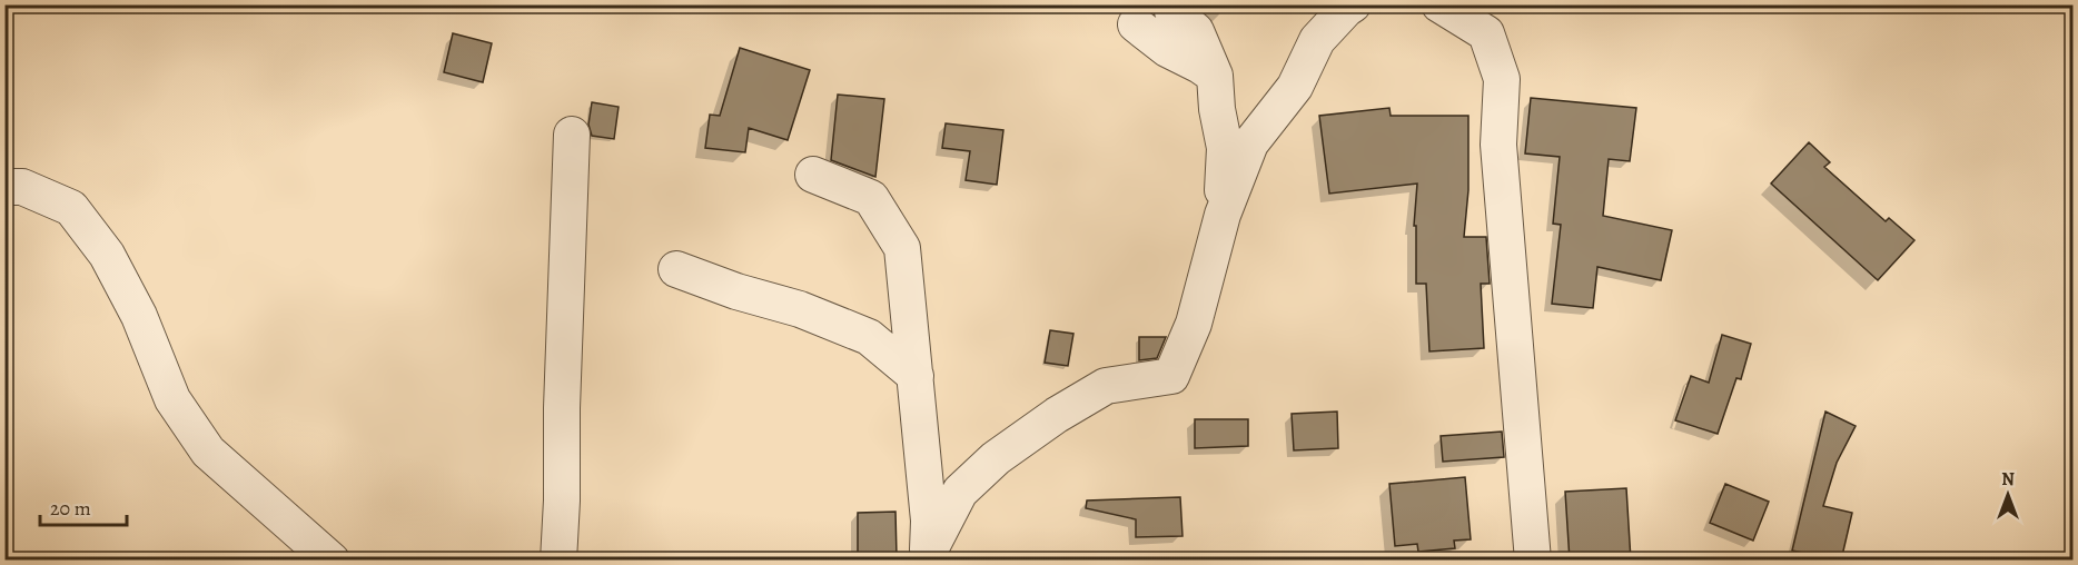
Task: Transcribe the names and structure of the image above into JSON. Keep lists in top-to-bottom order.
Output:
{
  "scale_bar": "20 m",
  "north": "top"
}
